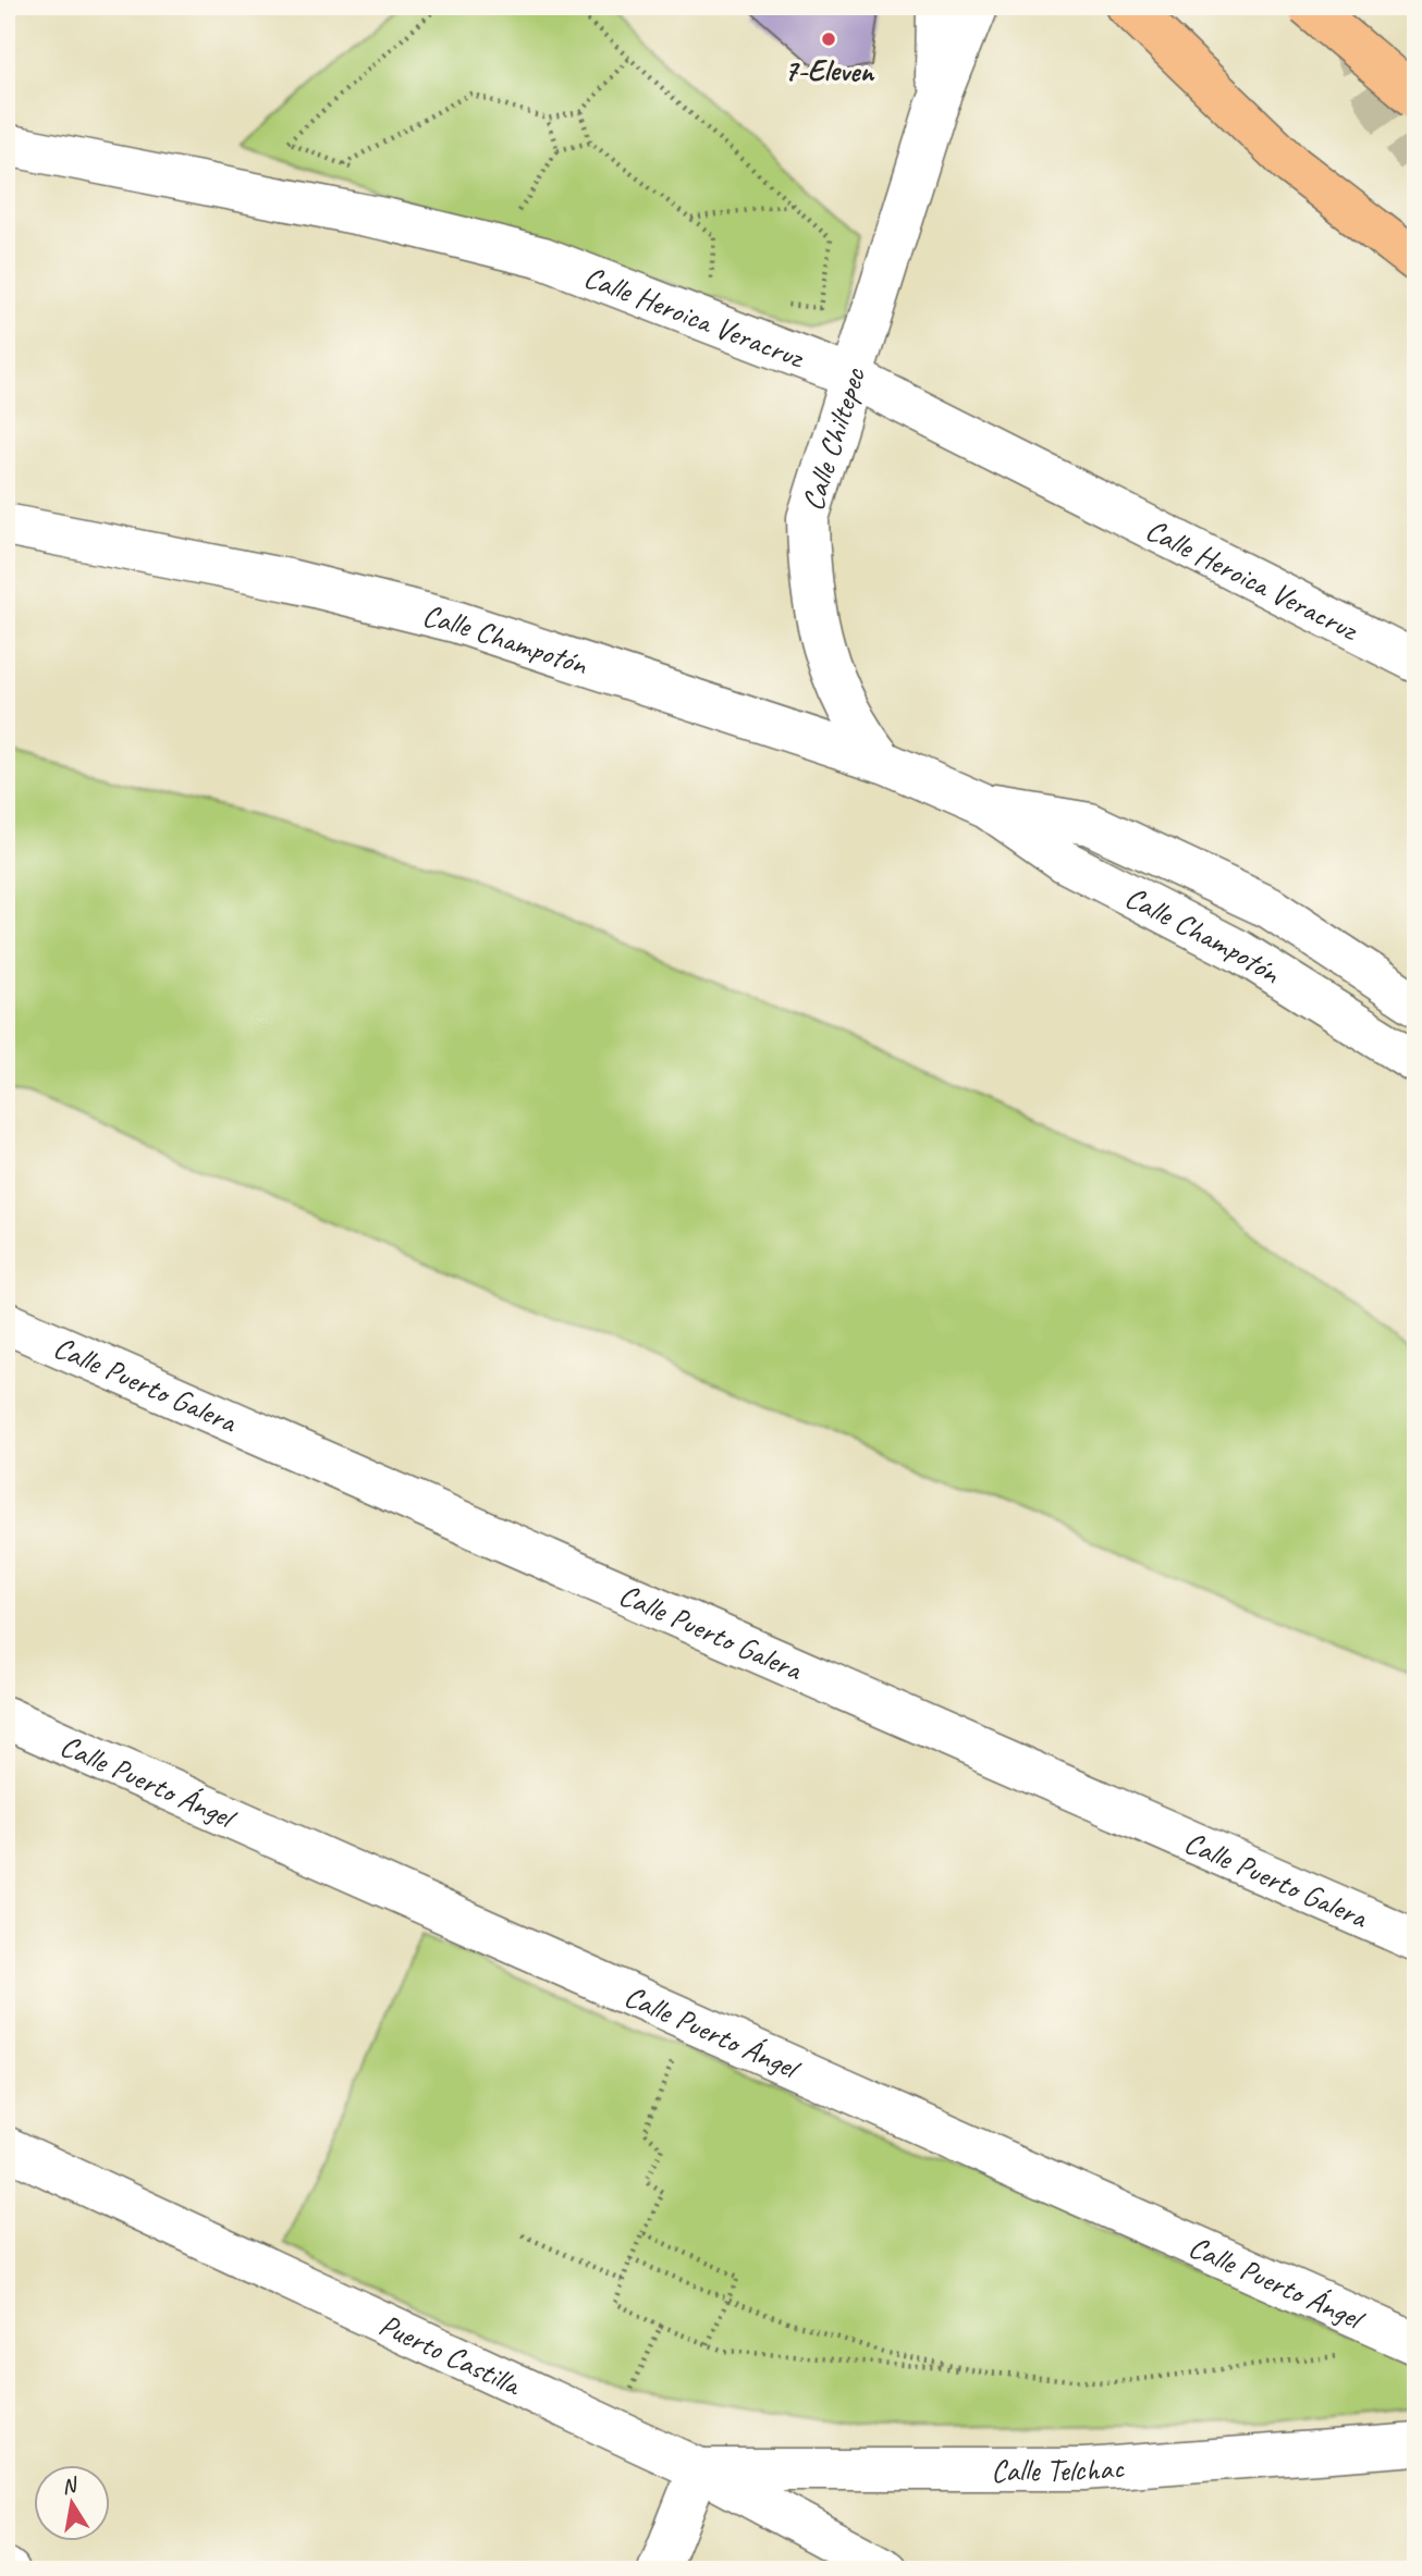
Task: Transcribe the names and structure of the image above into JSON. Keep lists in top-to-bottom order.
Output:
{
  "streets": {
    "street": [
      "Calle Heroica Veracruz",
      "Calle Chiltepec",
      "Calle Champotón",
      "Calle Puerto Galera",
      "Calle Puerto Ángel",
      "Puerto Castilla",
      "Calle Telchac"
    ]
  },
  "crossings": [
    ["Calle Heroica Veracruz", "Calle Chiltepec"],
    ["Calle Chiltepec", "Calle Champotón"],
    ["Puerto Castilla", "Calle Telchac"]
  ],
  "places": ["7-Eleven"],
  "north": "top"
}
